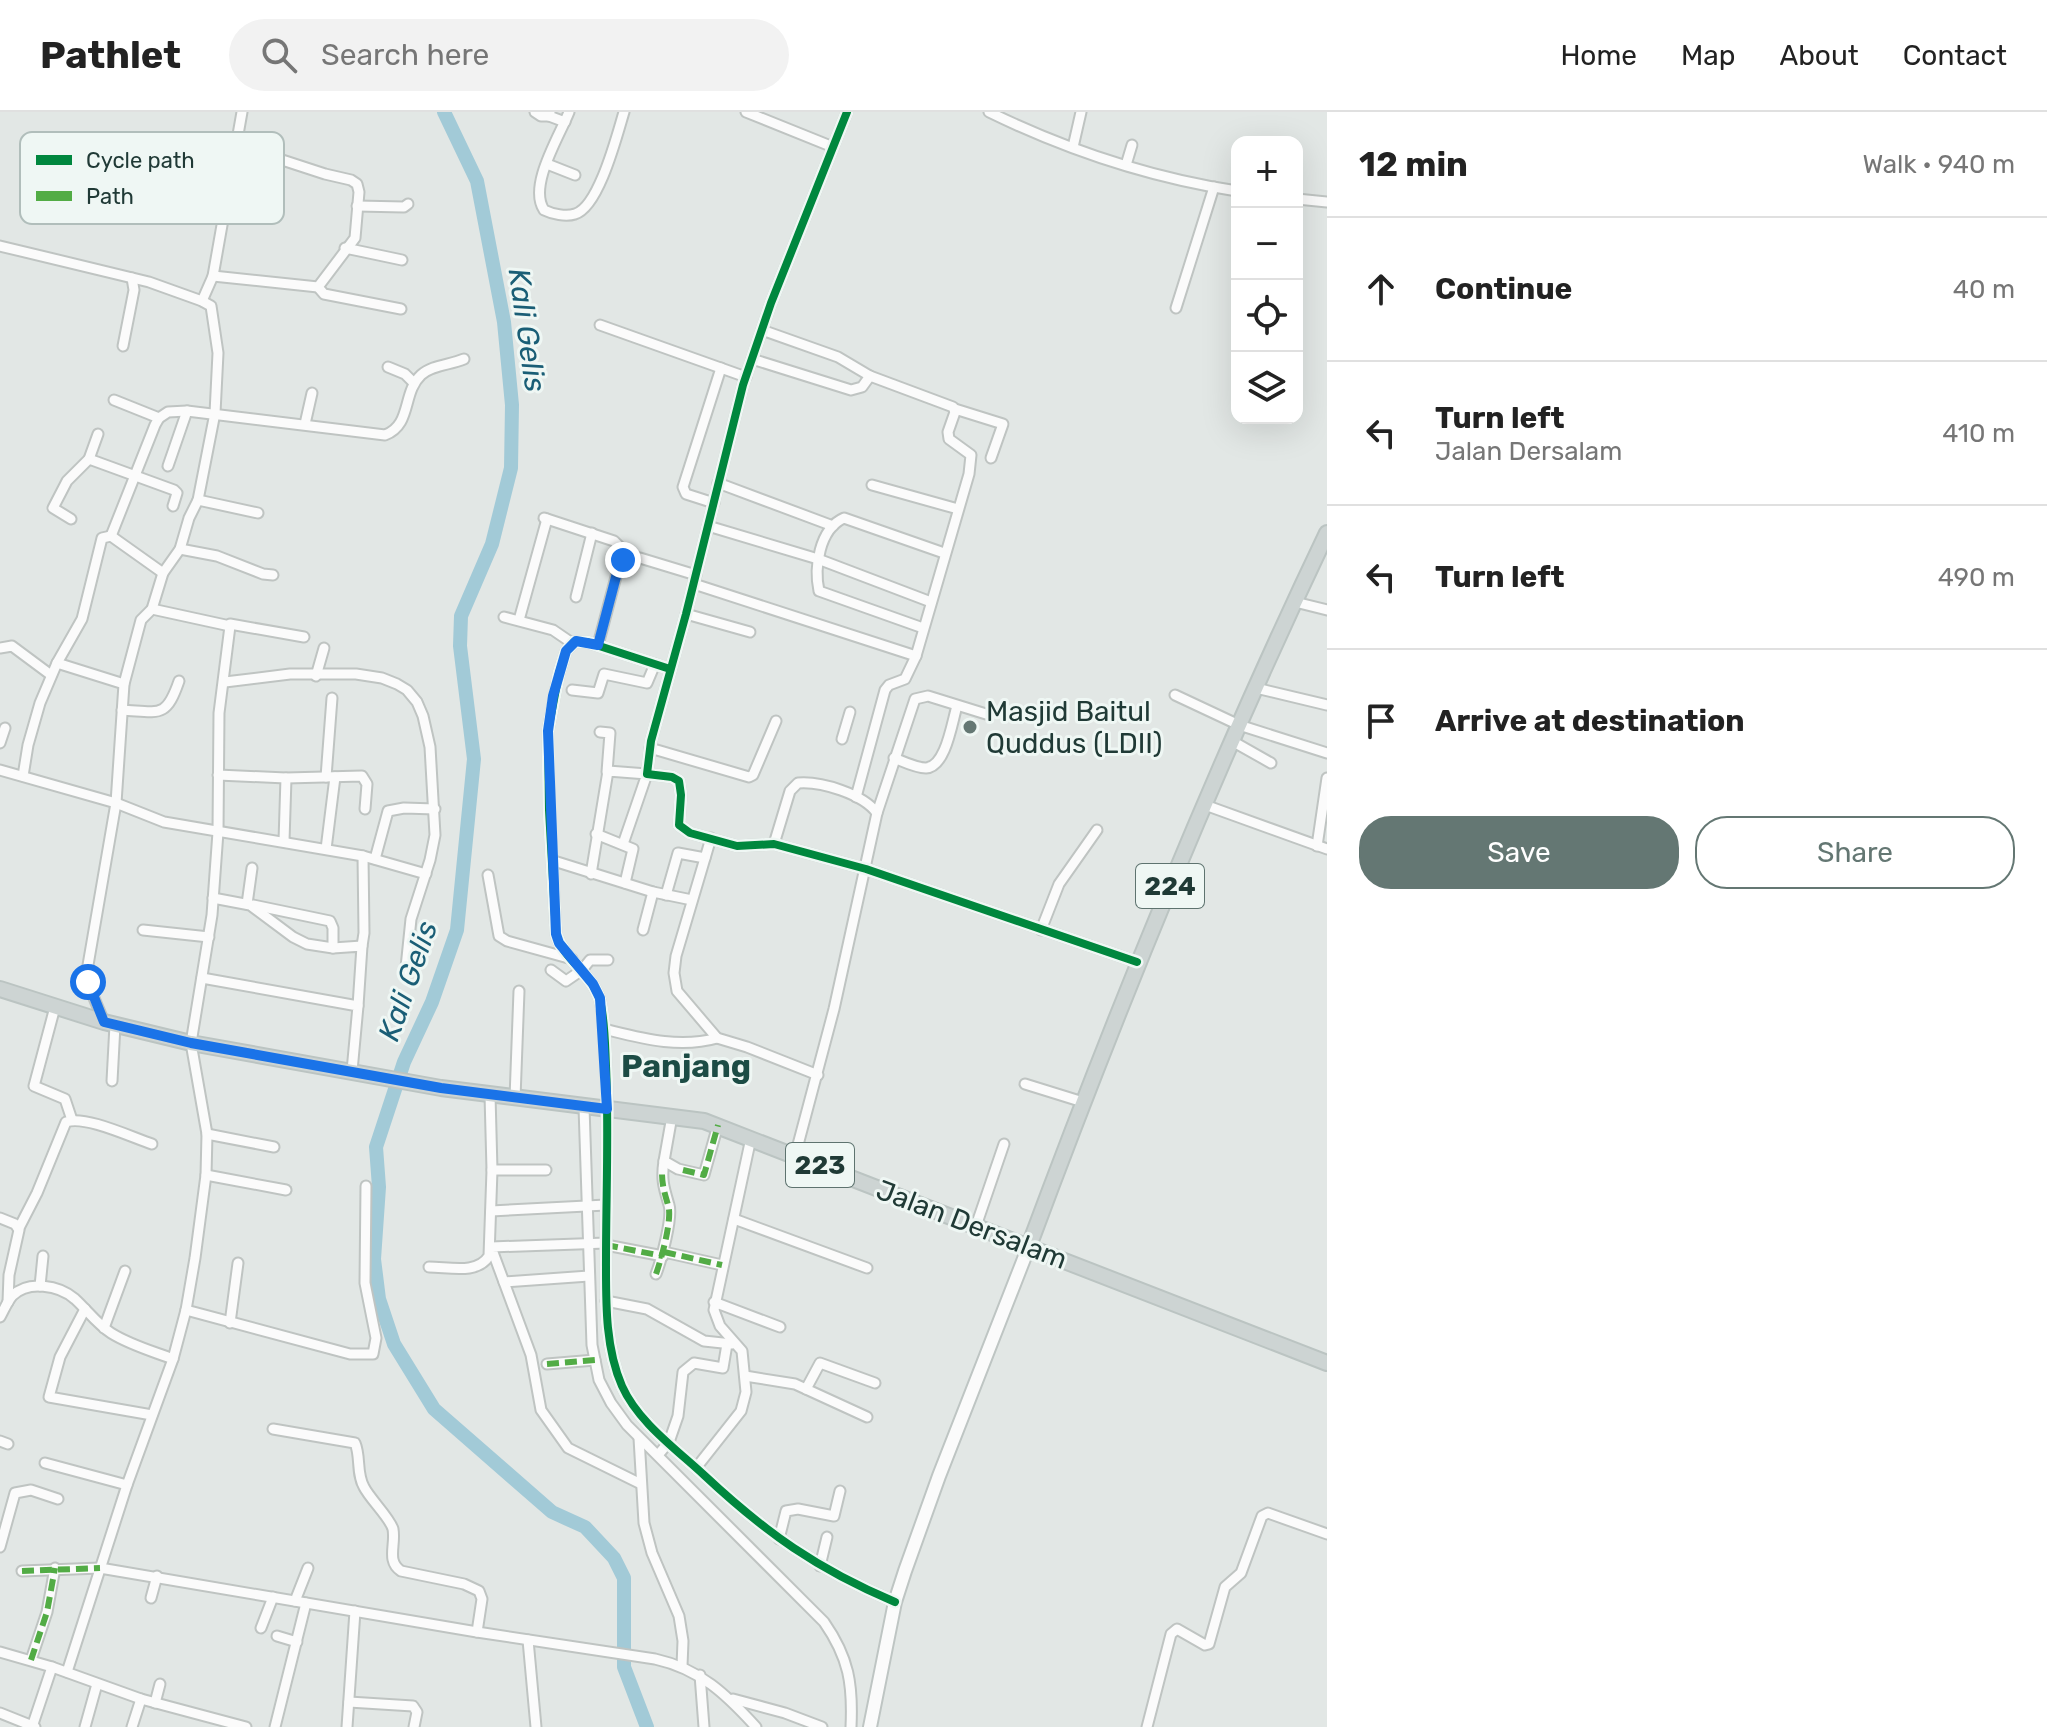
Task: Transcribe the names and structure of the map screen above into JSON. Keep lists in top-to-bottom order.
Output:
{
  "streets": {
    "main road": ["224", "223", "Jalan Dersalam"]
  },
  "crossings": [
    ["224", "Jalan Dersalam"]
  ],
  "districts": ["Panjang"],
  "water": ["Kali Gelis"],
  "places": ["Masjid Baitul Quddus (LDII)"],
  "legend": ["Cycle path", "Path"],
  "page": {
    "header": "Pathlet",
    "search": "Search here",
    "nav": [
      "Home",
      "Map",
      "About",
      "Contact"
    ],
    "heading": ["12 min", "Walk · 940 m"],
    "map_buttons": ["+", "−"],
    "list": [
      ["Continue", "40 m"],
      ["Turn left", "Jalan Dersalam", "410 m"],
      ["Turn left", "490 m"],
      "Arrive at destination"
    ],
    "buttons": ["Save", "Share"]
  }
}
